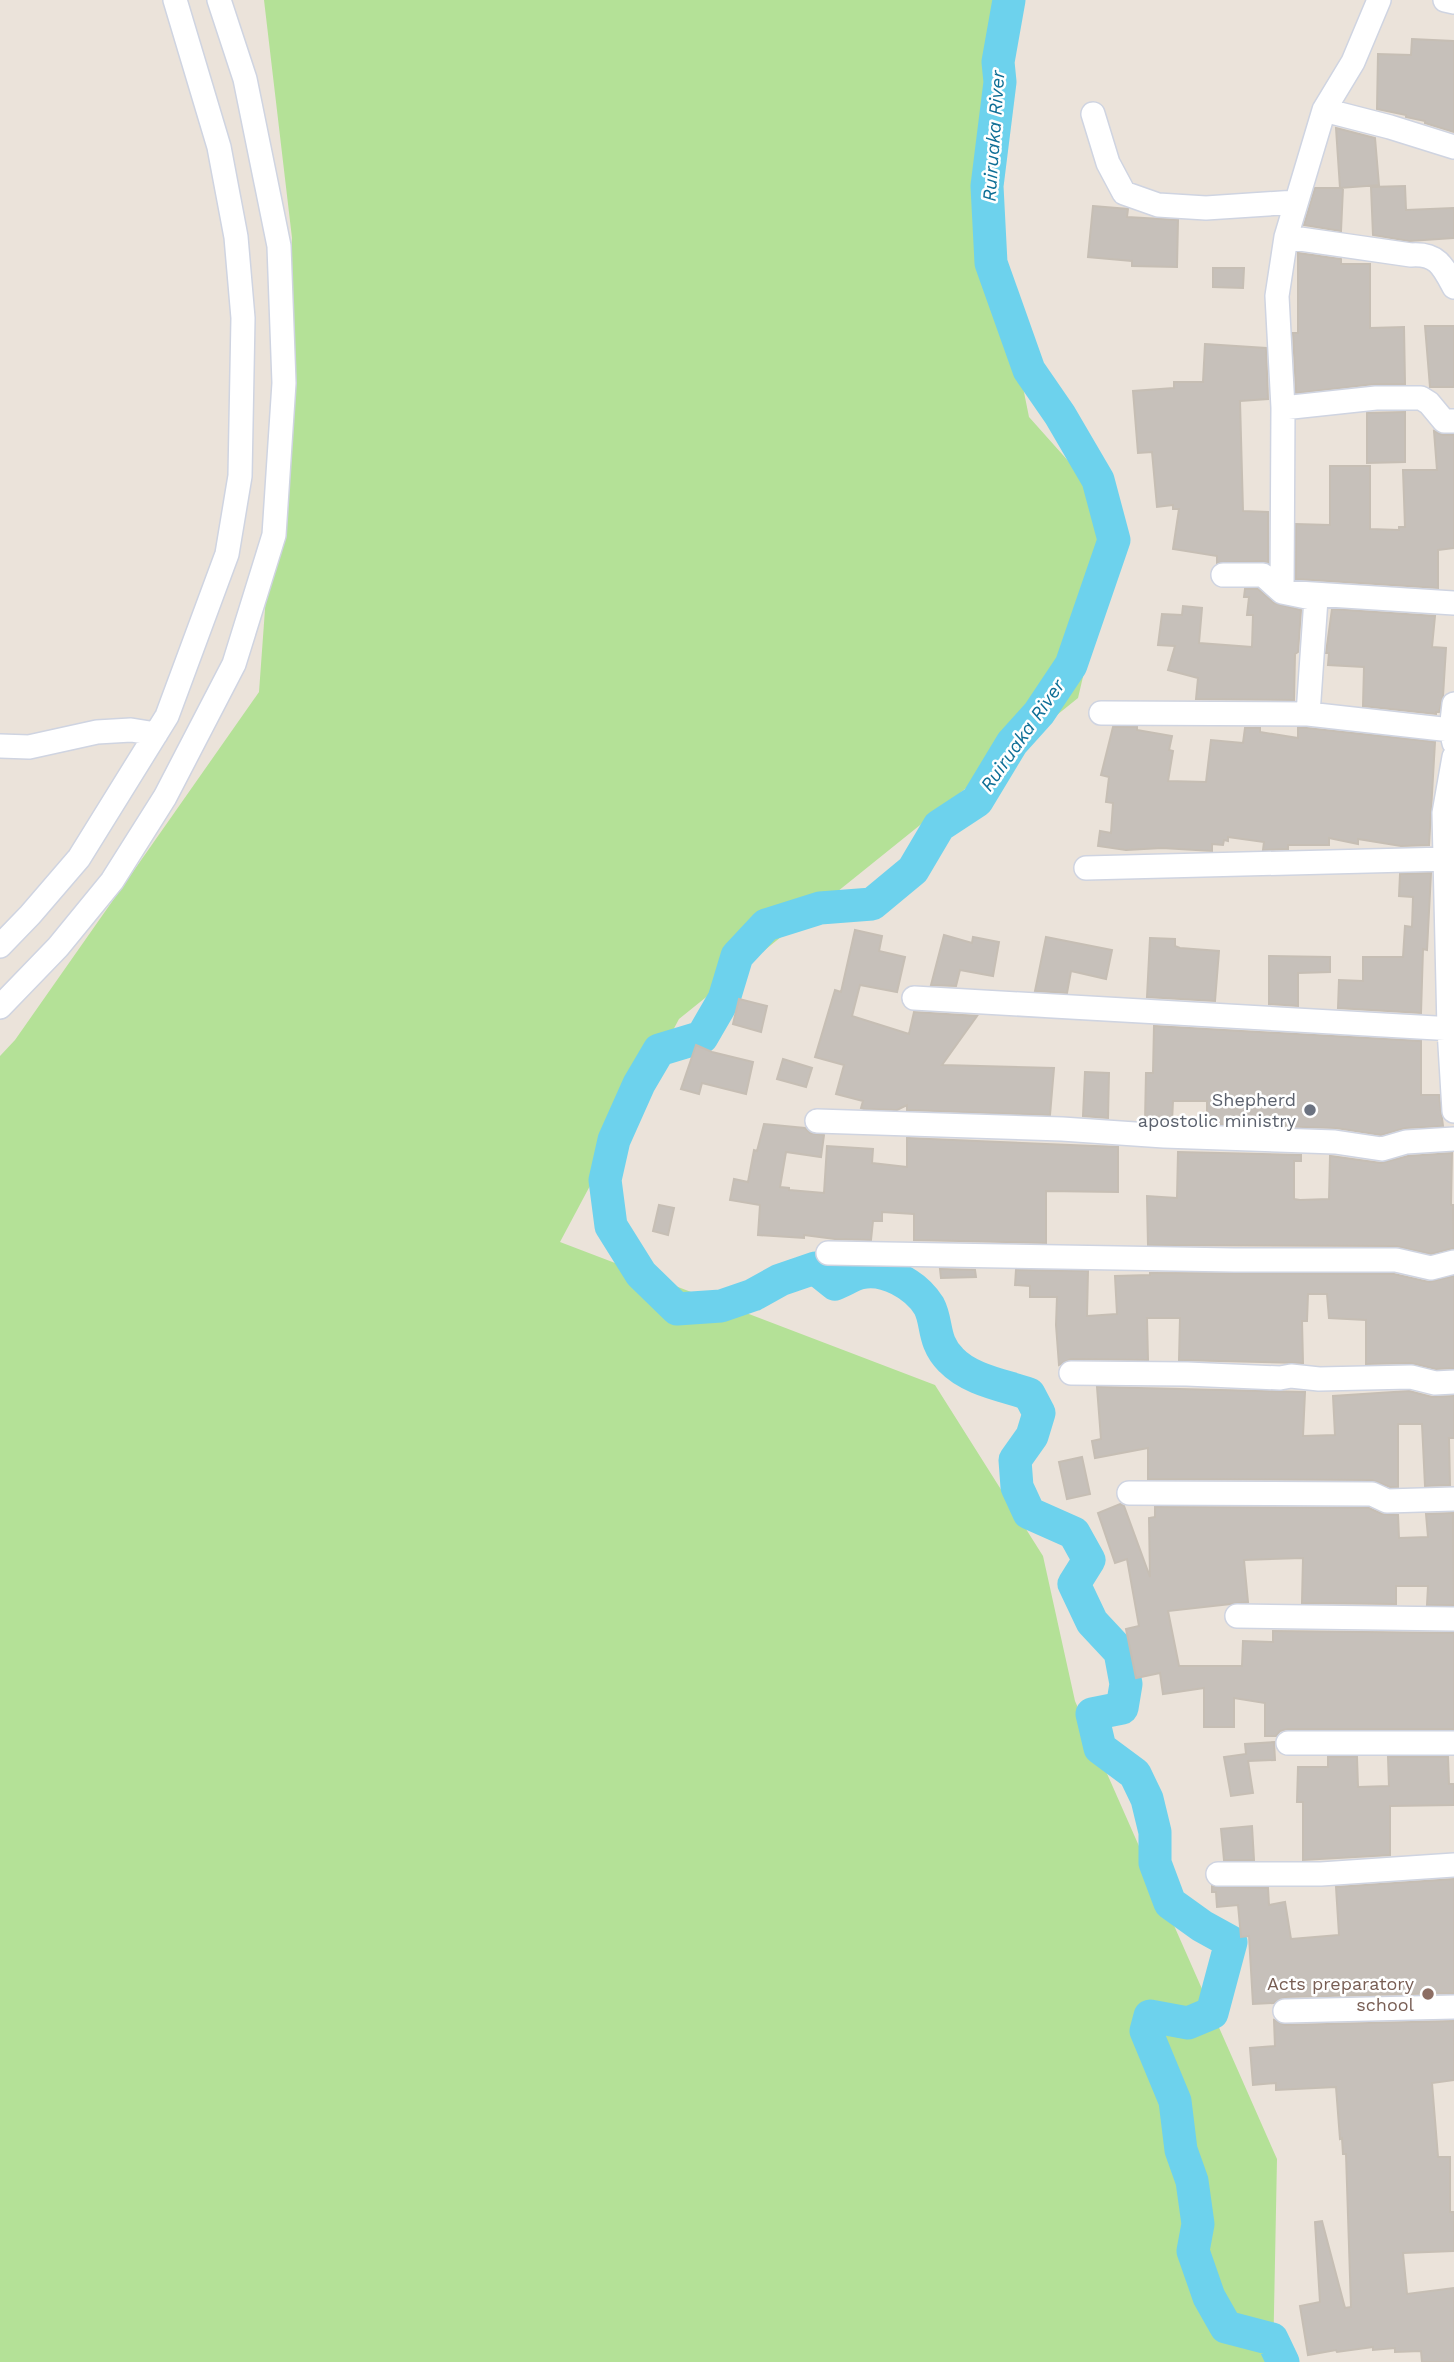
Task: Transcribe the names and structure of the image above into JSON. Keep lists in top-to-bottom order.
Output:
{
  "water": ["Ruiruaka River"],
  "places": ["Shepherd apostolic ministry", "Acts preparatory school"]
}
